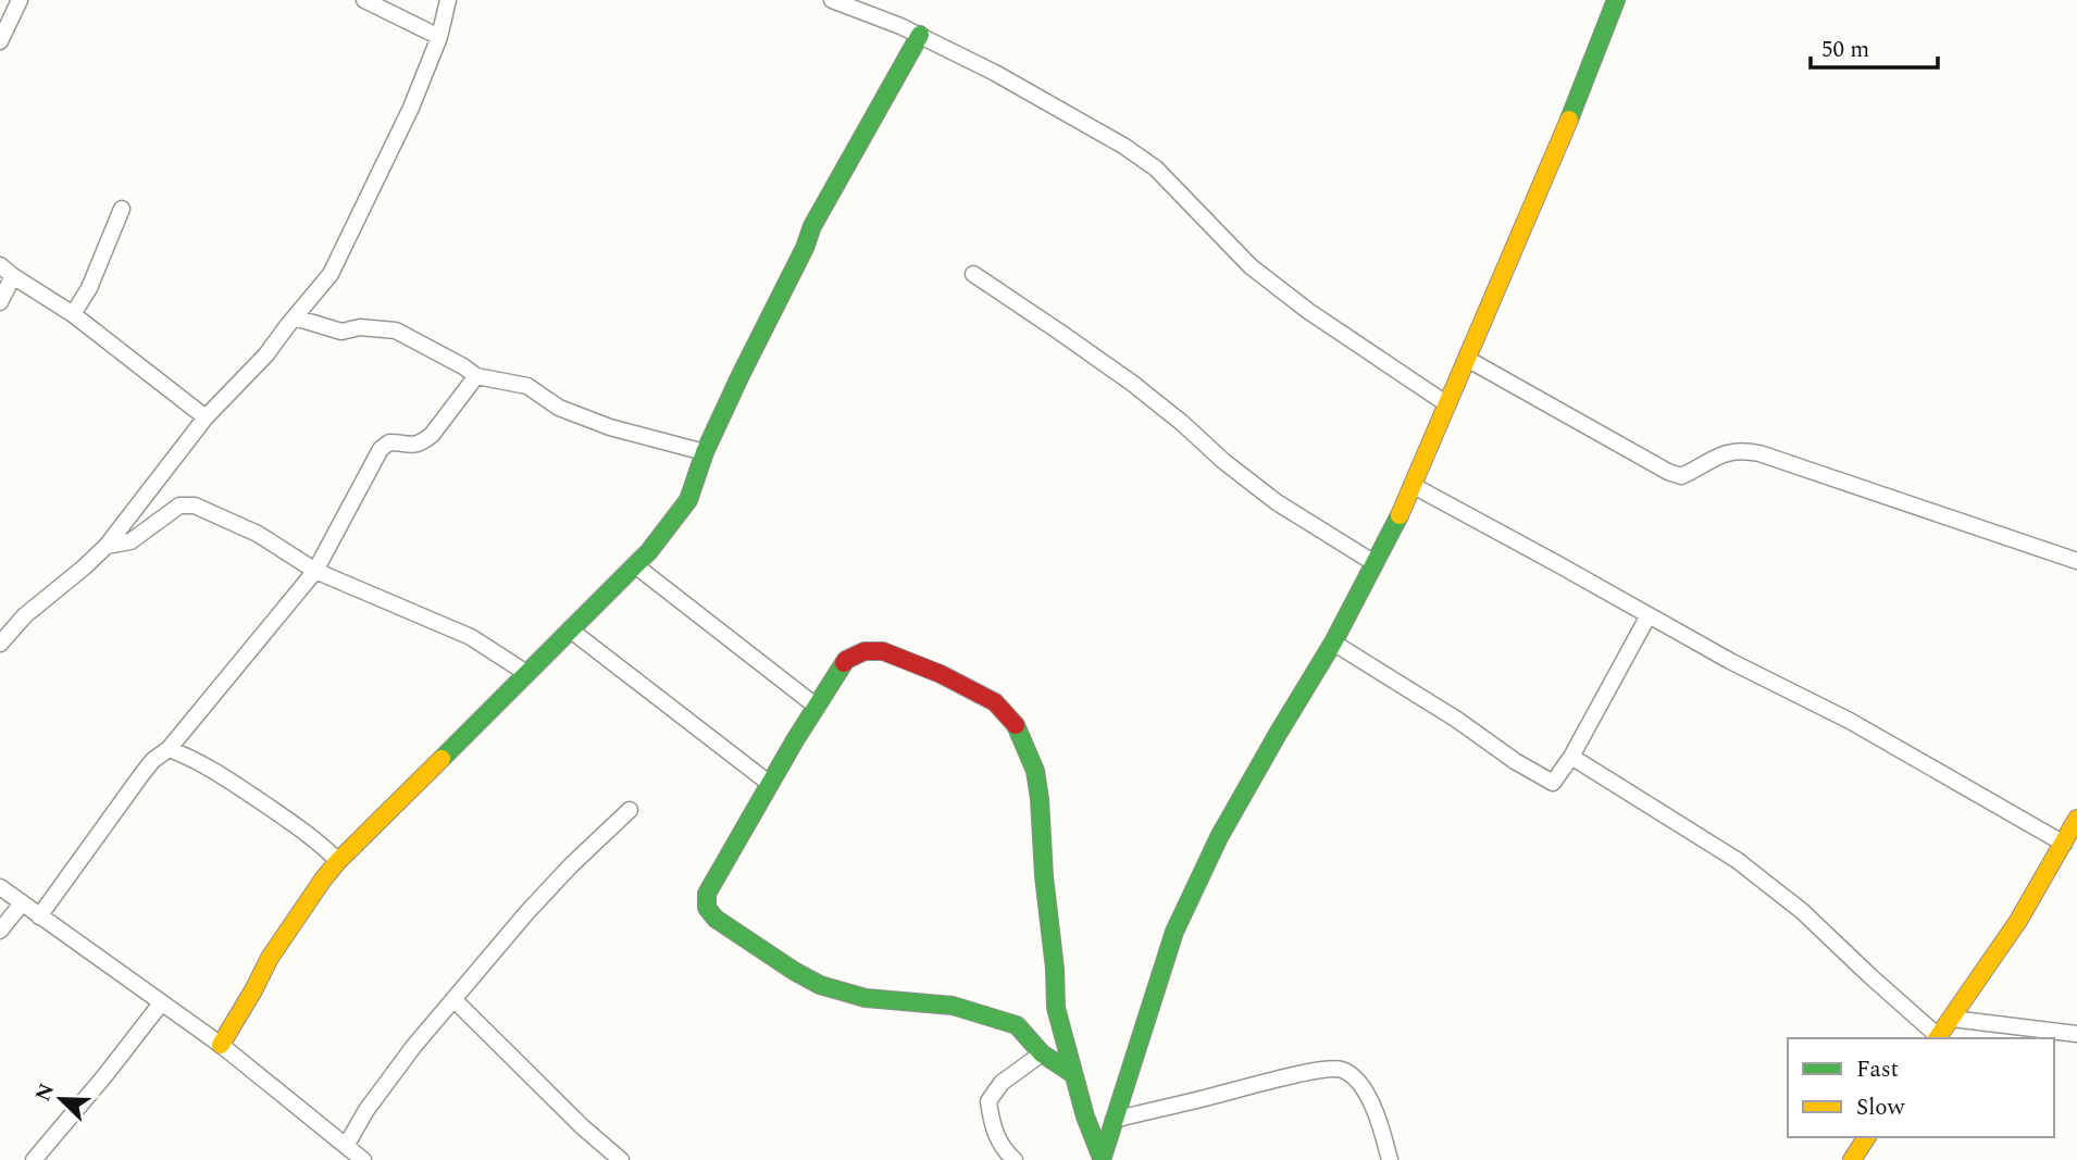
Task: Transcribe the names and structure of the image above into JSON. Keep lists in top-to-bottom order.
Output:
{
  "legend": ["Fast", "Slow"],
  "scale_bar": "50 m",
  "north": "top left"
}
